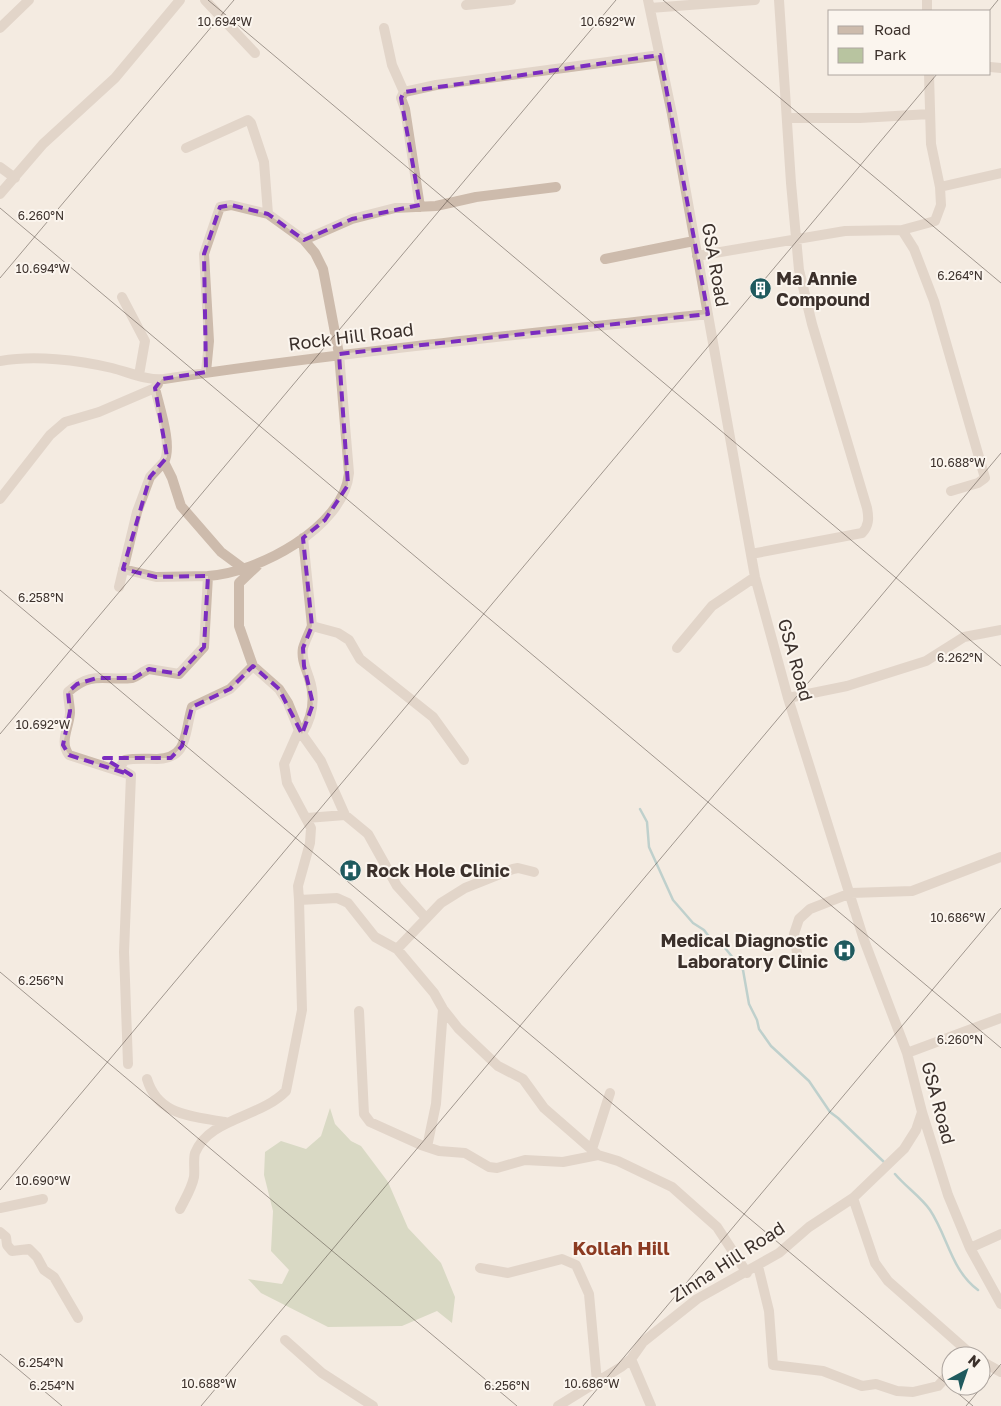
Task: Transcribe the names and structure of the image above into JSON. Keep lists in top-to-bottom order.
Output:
{
  "streets": {
    "street": ["GSA Road", "Rock Hill Road", "Zinna Hill Road"]
  },
  "crossings": [
    ["GSA Road", "Rock Hill Road"],
    ["GSA Road", "Zinna Hill Road"]
  ],
  "districts": ["Kollah Hill"],
  "places": {
    "building": ["Ma Annie Compound"],
    "hospital": ["Rock Hole Clinic", "Medical Diagnostic Laboratory Clinic"]
  },
  "legend": ["Road", "Park"],
  "north": "top right",
  "coordinates": [
    "10.694°W",
    "10.692°W",
    "6.260°N",
    "6.264°N",
    "10.688°W",
    "6.258°N",
    "6.262°N",
    "10.686°W",
    "6.256°N",
    "10.690°W",
    "6.254°N"
  ]
}
